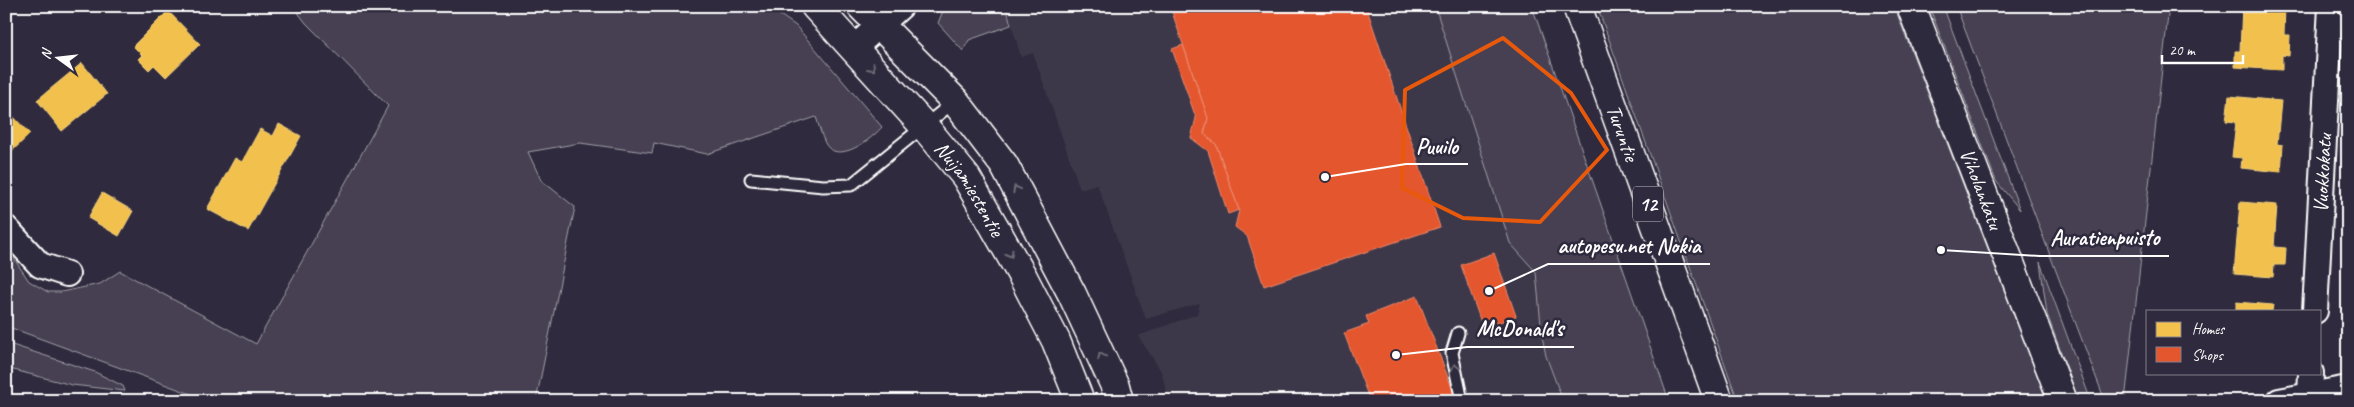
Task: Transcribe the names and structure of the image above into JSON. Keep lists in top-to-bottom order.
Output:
{
  "streets": {
    "main road": [
      "Turuntie",
      "Nuijamiestentie",
      "Viholankatu",
      "12"
    ],
    "street": ["Vuokkokatu"]
  },
  "places": [
    "Puuilo",
    "Auratienpuisto",
    "autopesu.net Nokia",
    "McDonald's"
  ],
  "legend": ["Homes", "Shops"],
  "scale_bar": "20 m",
  "north": "left"
}
